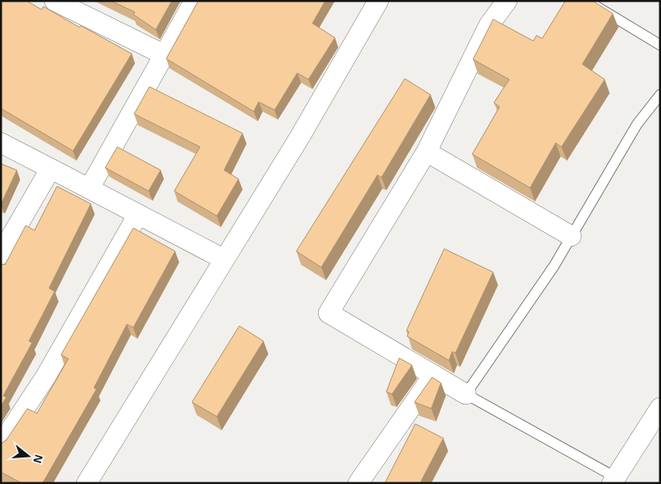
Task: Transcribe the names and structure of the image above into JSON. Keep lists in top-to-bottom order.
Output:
{
  "north": "right"
}
